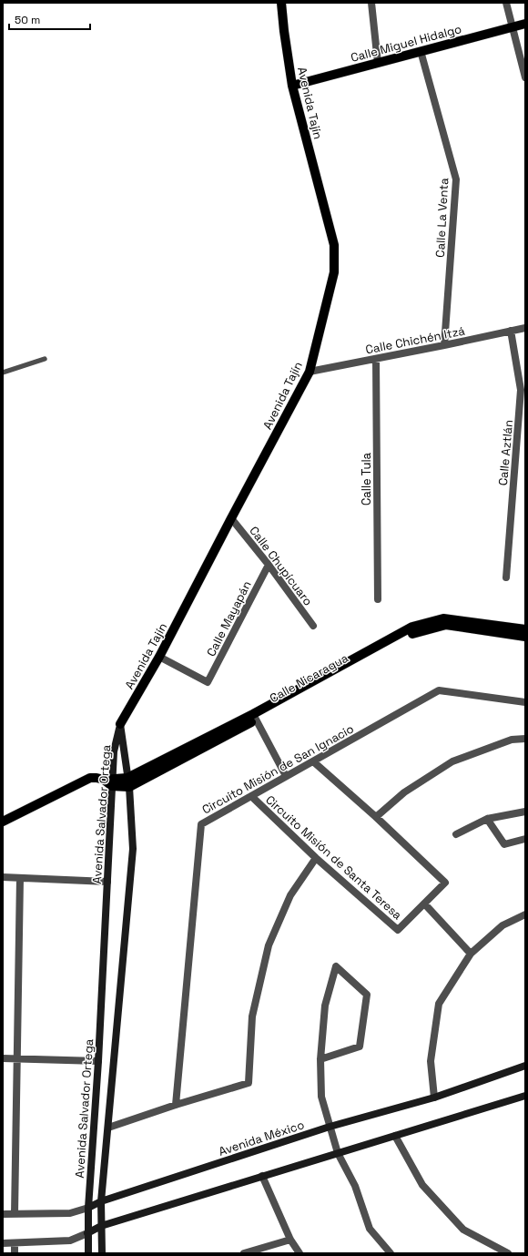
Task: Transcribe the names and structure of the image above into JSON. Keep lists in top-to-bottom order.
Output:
{
  "streets": {
    "main road": [
      "Calle Miguel Hidalgo",
      "Avenida Tajín",
      "Calle Nicaragua",
      "Avenida Salvador Ortega",
      "Avenida México"
    ],
    "street": [
      "Calle La Venta",
      "Calle Chichén Itzá",
      "Calle Aztlán",
      "Calle Tula",
      "Calle Chupícuaro",
      "Calle Mayapán",
      "Circuito Misión de San Ignacio",
      "Circuito Misión de Santa Teresa"
    ]
  },
  "crossings": [
    ["Calle Miguel Hidalgo", "Avenida Tajín"],
    ["Calle Miguel Hidalgo", "Calle La Venta"],
    ["Avenida Tajín", "Calle Chichén Itzá"],
    ["Avenida Tajín", "Calle Chupícuaro"],
    ["Avenida Tajín", "Calle Mayapán"],
    ["Avenida Tajín", "Avenida Salvador Ortega"],
    ["Calle La Venta", "Calle Chichén Itzá"],
    ["Calle Chichén Itzá", "Calle Aztlán"],
    ["Calle Chichén Itzá", "Calle Tula"],
    ["Calle Chupícuaro", "Calle Mayapán"],
    ["Calle Nicaragua", "Avenida Salvador Ortega"],
    ["Circuito Misión de San Ignacio", "Circuito Misión de Santa Teresa"],
    ["Avenida Salvador Ortega", "Avenida México"]
  ],
  "scale_bar": "50 m"
}
